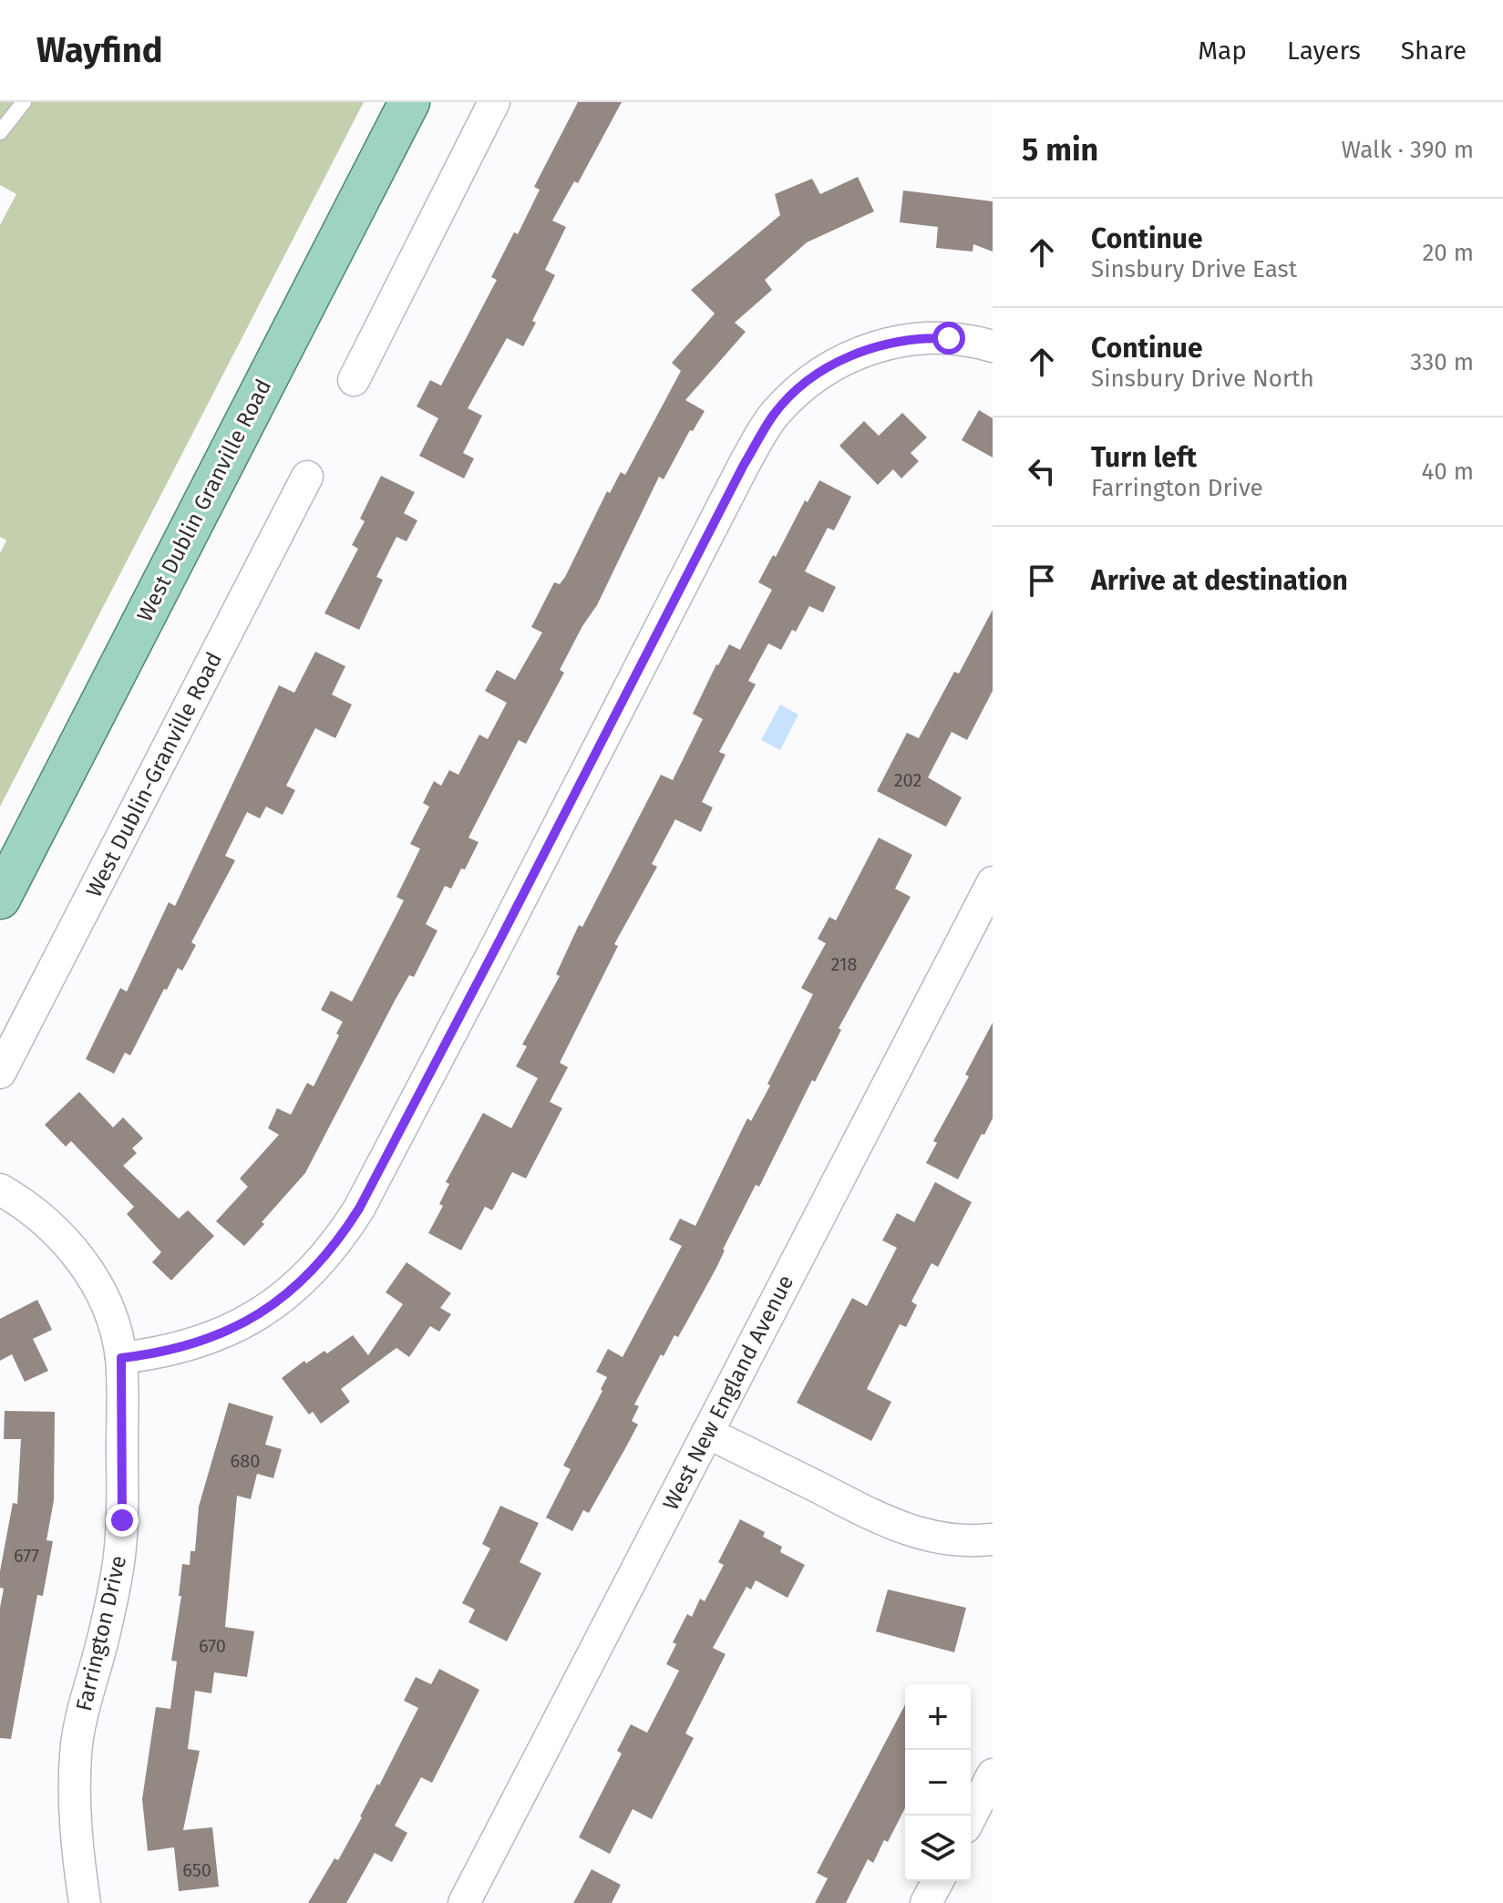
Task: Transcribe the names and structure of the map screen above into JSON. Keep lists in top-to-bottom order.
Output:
{
  "streets": {
    "main road": ["West Dublin Granville Road"],
    "street": ["West Dublin-Granville Road", "West New England Avenue", "Farrington Drive"]
  },
  "house_numbers": [
    "202",
    "218",
    "680",
    "677",
    "670",
    "650"
  ],
  "page": {
    "header": "Wayfind",
    "nav": ["Map", "Layers", "Share"],
    "heading": ["5 min", "Walk · 390 m"],
    "list": [
      ["Continue", "Sinsbury Drive East", "20 m"],
      ["Continue", "Sinsbury Drive North", "330 m"],
      ["Turn left", "Farrington Drive", "40 m"],
      "Arrive at destination"
    ],
    "map_buttons": ["+", "−"]
  }
}
